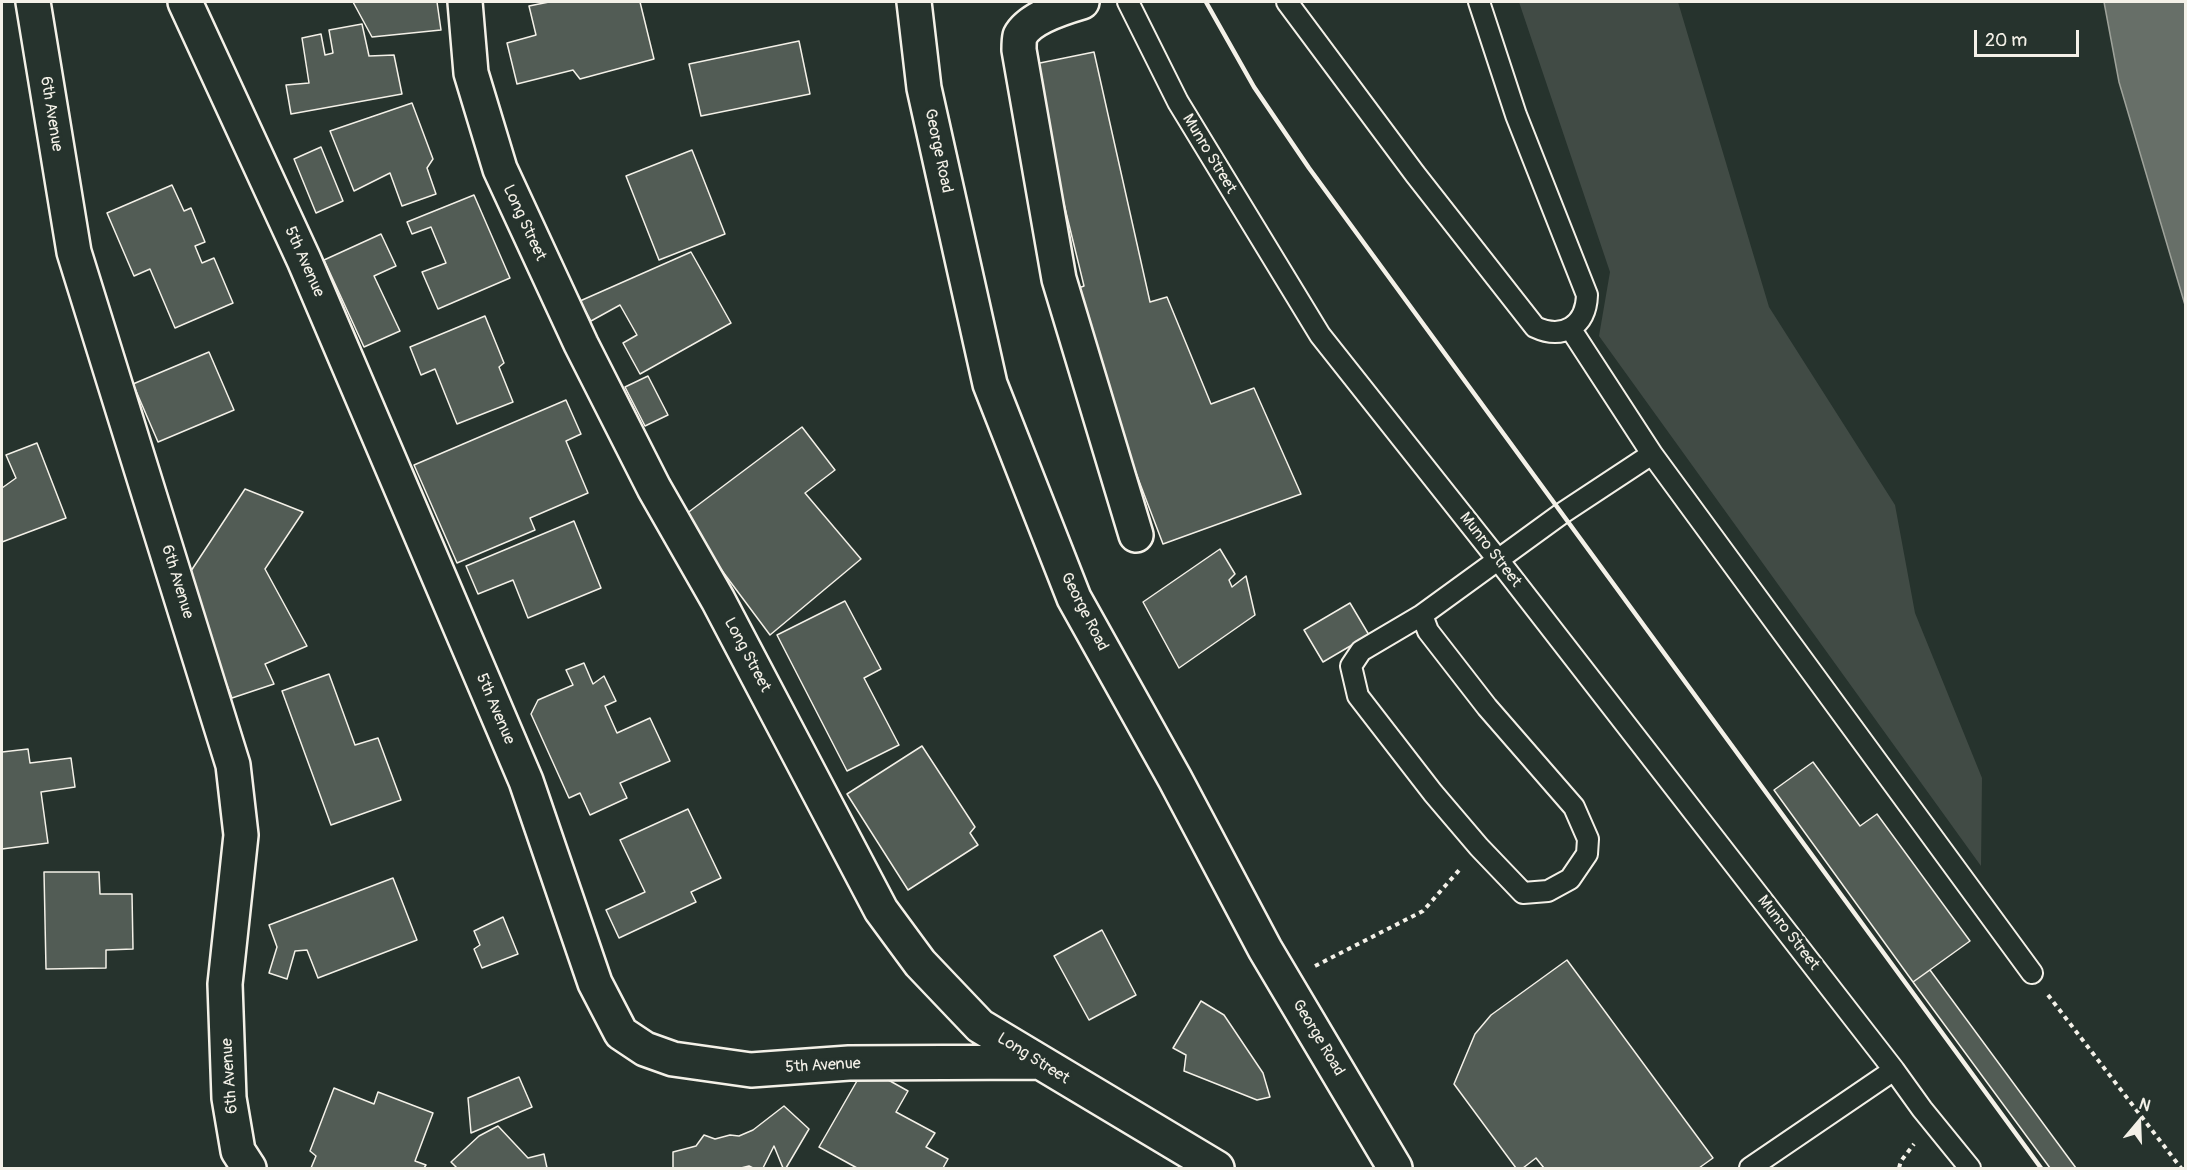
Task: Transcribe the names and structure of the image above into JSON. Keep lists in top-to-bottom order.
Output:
{
  "streets": {
    "street": [
      "6th Avenue",
      "George Road",
      "Long Street",
      "5th Avenue"
    ],
    "lane": ["Munro Street"]
  },
  "crossings": [
    ["Long Street", "5th Avenue"]
  ],
  "scale_bar": "20 m",
  "north": "top"
}
